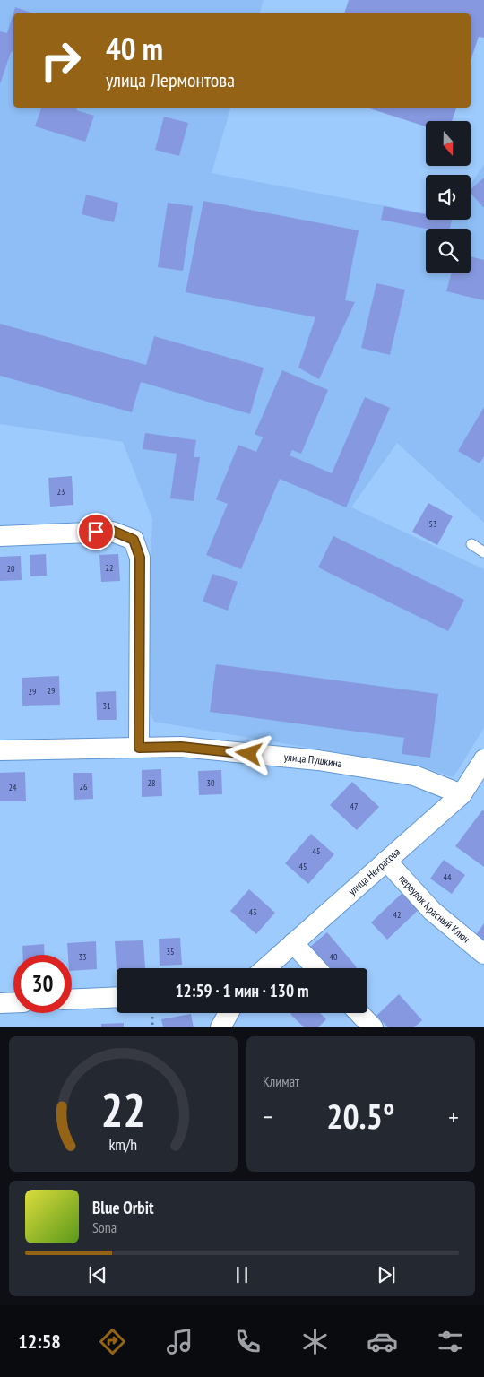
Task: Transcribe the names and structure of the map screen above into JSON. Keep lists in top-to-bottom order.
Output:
{
  "streets": {
    "street": ["улица Пушкина", "улица Некрасова", "переулок Красный Ключ"]
  },
  "crossings": [
    ["улица Пушкина", "улица Некрасова"],
    ["улица Некрасова", "переулок Красный Ключ"]
  ],
  "house_numbers": [
    "23",
    "53",
    "22",
    "20",
    "29",
    "29",
    "31",
    "28",
    "30",
    "26",
    "24",
    "47",
    "45",
    "45",
    "44",
    "43",
    "42",
    "35",
    "33",
    "40"
  ],
  "north": "bottom",
  "page": {
    "turn": ["40 m", "улица Лермонтова"],
    "limit": "30",
    "trip": "12:59 · 1 мин · 130 m",
    "tile": "Климат",
    "heat": ["−", "20.5°", "+"],
    "song": ["Blue Orbit", "Sona"],
    "tabs": "12:58",
    "gauge": ["22", "km/h"]
  }
}
